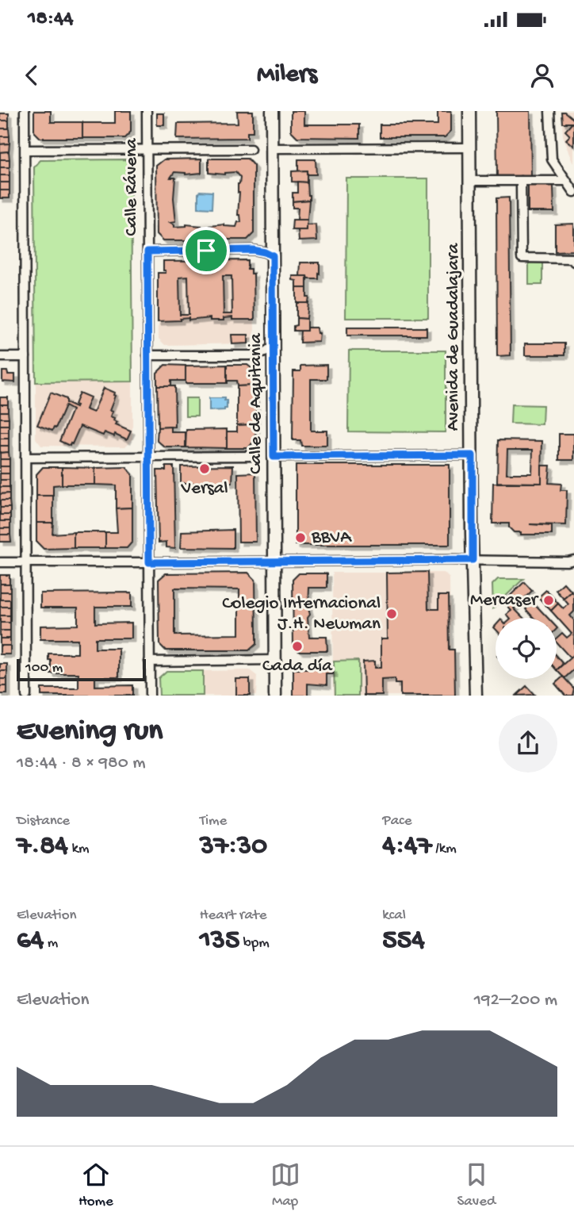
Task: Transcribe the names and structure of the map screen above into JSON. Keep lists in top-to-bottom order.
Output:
{
  "streets": {
    "street": ["Calle Rávena", "Avenida de Guadalajara", "Calle de Aquitania"]
  },
  "places": [
    "Versal",
    "BBVA",
    "Mercaser",
    "Colegio Internacional J.H. Newman",
    "Cada día"
  ],
  "scale_bar": "100 m",
  "page": {
    "status": "18:44",
    "header": "Milers",
    "scale": "100 m",
    "heading": ["Evening run", "18:44 · 8 × 980 m"],
    "stats": [
      ["Distance", "7.84 km"],
      ["Time", "37:30"],
      ["Pace", "4:47 /km"],
      ["Elevation", "64 m"],
      ["Heart rate", "135 bpm"],
      ["kcal", "554"]
    ],
    "chart": ["Elevation", "192–200 m"],
    "tabs": ["Home", "Map", "Saved"]
  }
}
